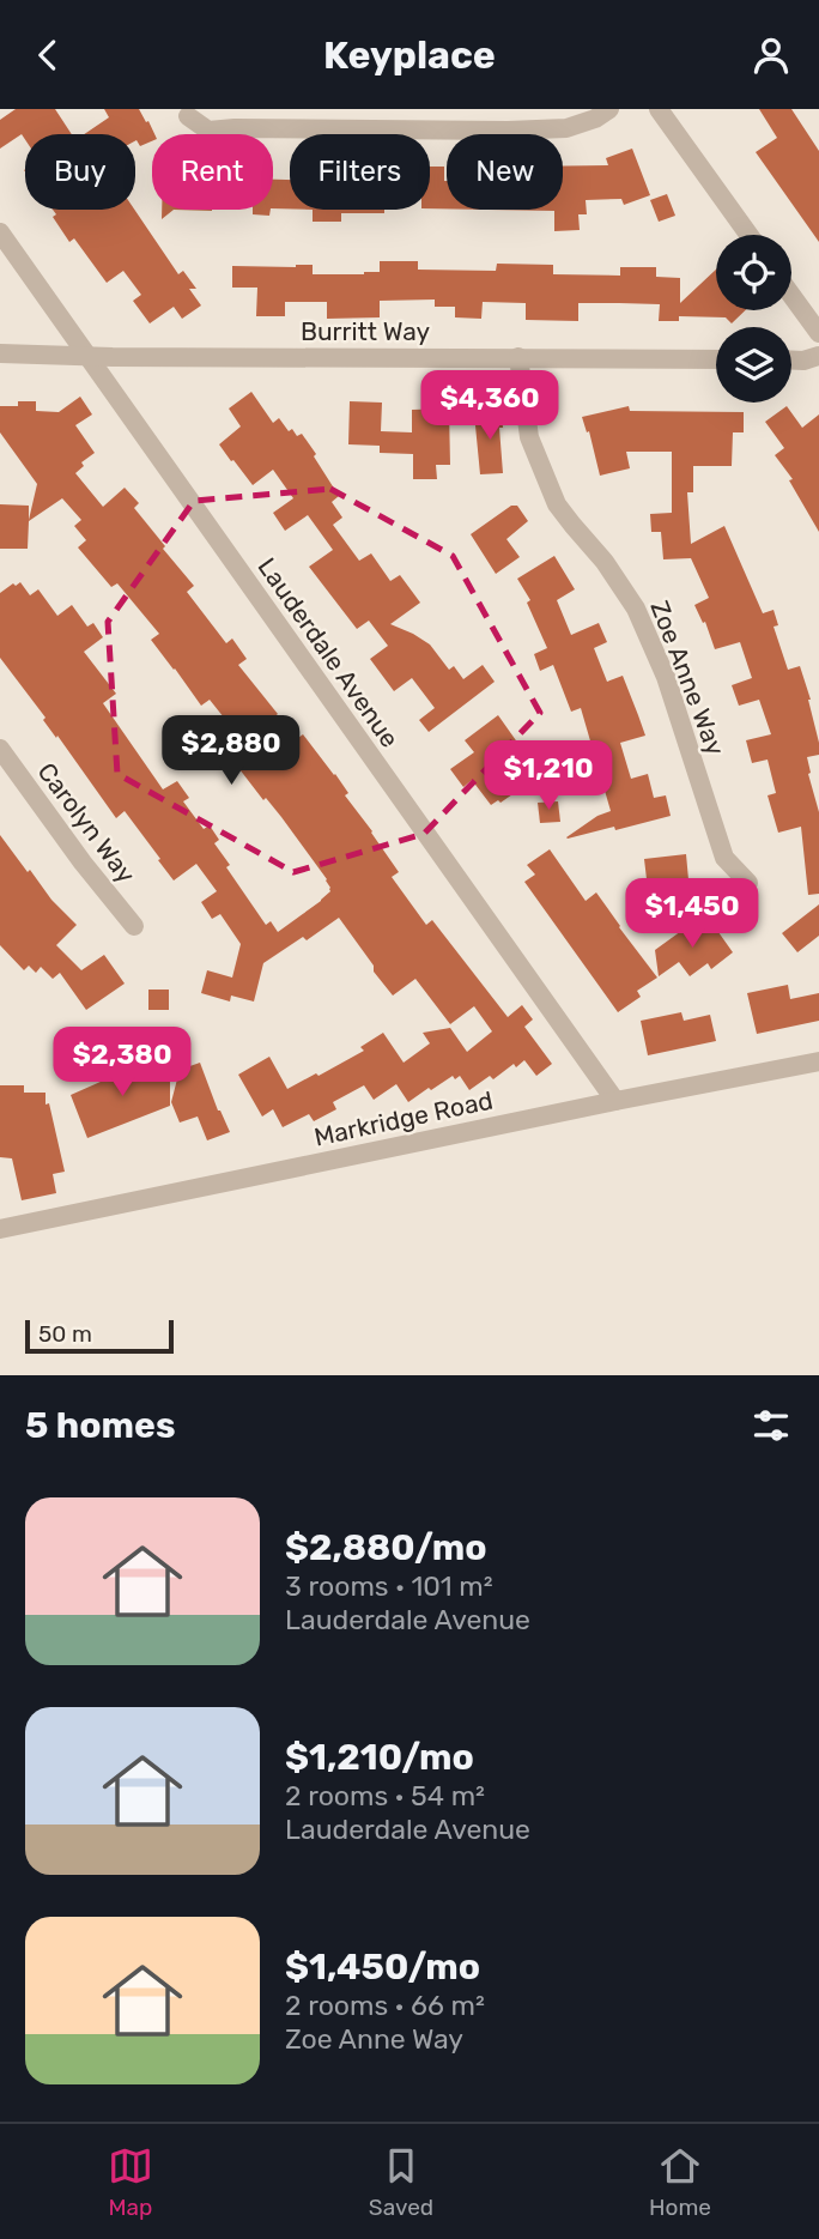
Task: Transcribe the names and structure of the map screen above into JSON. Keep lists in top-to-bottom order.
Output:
{
  "streets": {
    "street": [
      "Burritt Way",
      "Lauderdale Avenue",
      "Zoe Anne Way",
      "Carolyn Way",
      "Markridge Road"
    ]
  },
  "crossings": [
    ["Burritt Way", "Lauderdale Avenue"],
    ["Burritt Way", "Zoe Anne Way"],
    ["Lauderdale Avenue", "Markridge Road"]
  ],
  "scale_bar": "50 m",
  "page": {
    "header": "Keyplace",
    "chip": [
      "Buy",
      "Rent",
      "Filters",
      "New"
    ],
    "price": [
      "$4,360",
      "$2,880",
      "$1,210",
      "$1,450",
      "$2,380"
    ],
    "scale": "50 m",
    "heading": "5 homes",
    "list": [
      {
        "name": "$2,880/mo",
        "note": "3 rooms · 101 m² · Lauderdale Avenue"
      },
      {
        "name": "$1,210/mo",
        "note": "2 rooms · 54 m² · Lauderdale Avenue"
      },
      {
        "name": "$1,450/mo",
        "note": "2 rooms · 66 m² · Zoe Anne Way"
      }
    ],
    "tabs": ["Map", "Saved", "Home"]
  }
}
